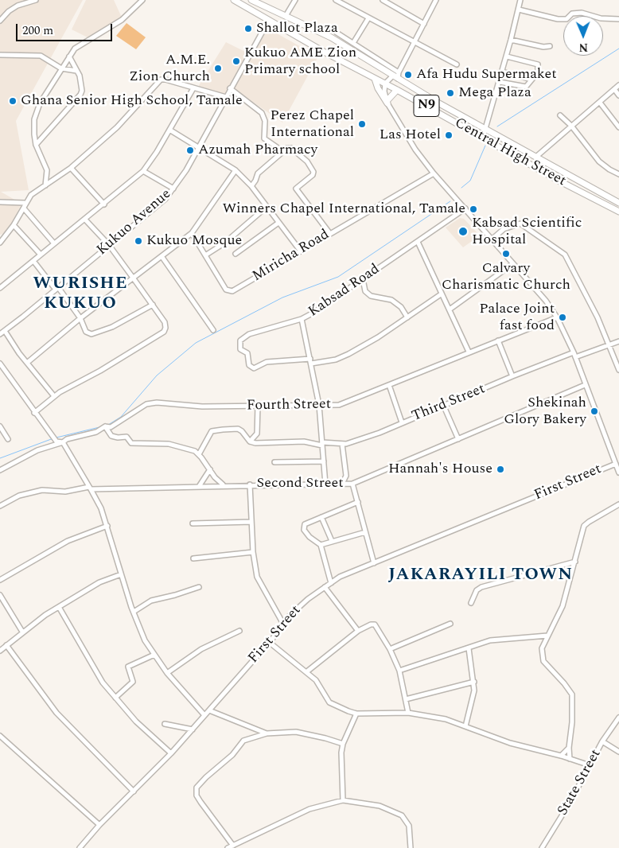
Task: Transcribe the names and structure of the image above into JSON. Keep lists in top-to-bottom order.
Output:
{
  "streets": {
    "highway": ["N9", "Central High Street"],
    "street": [
      "Kukuo Avenue",
      "Miricha Road",
      "Kabsad Road",
      "Third Street",
      "Fourth Street",
      "First Street",
      "Second Street",
      "State Street"
    ]
  },
  "crossings": [
    ["Central High Street", "Kukuo Avenue"],
    ["Kabsad Road", "Third Street"],
    ["Kabsad Road", "Fourth Street"],
    ["Kabsad Road", "Second Street"]
  ],
  "districts": ["WURISHE KUKUO", "JAKARAYILI TOWN"],
  "places": [
    "Shallot Plaza",
    "Kukuo AME Zion Primary school",
    "A.M.E. Zion Church",
    "Afa Hudu Supermaket",
    "Mega Plaza",
    "Ghana Senior High School, Tamale",
    "Perez Chapel International",
    "Las Hotel",
    "Azumah Pharmacy",
    "Winners Chapel International, Tamale",
    "Kabsad Scientific Hospital",
    "Kukuo Mosque",
    "Calvary Charismatic Church",
    "Palace Joint fast food",
    "Shekinah Glory Bakery",
    "Hannah's House"
  ],
  "scale_bar": "200 m",
  "north": "bottom"
}
